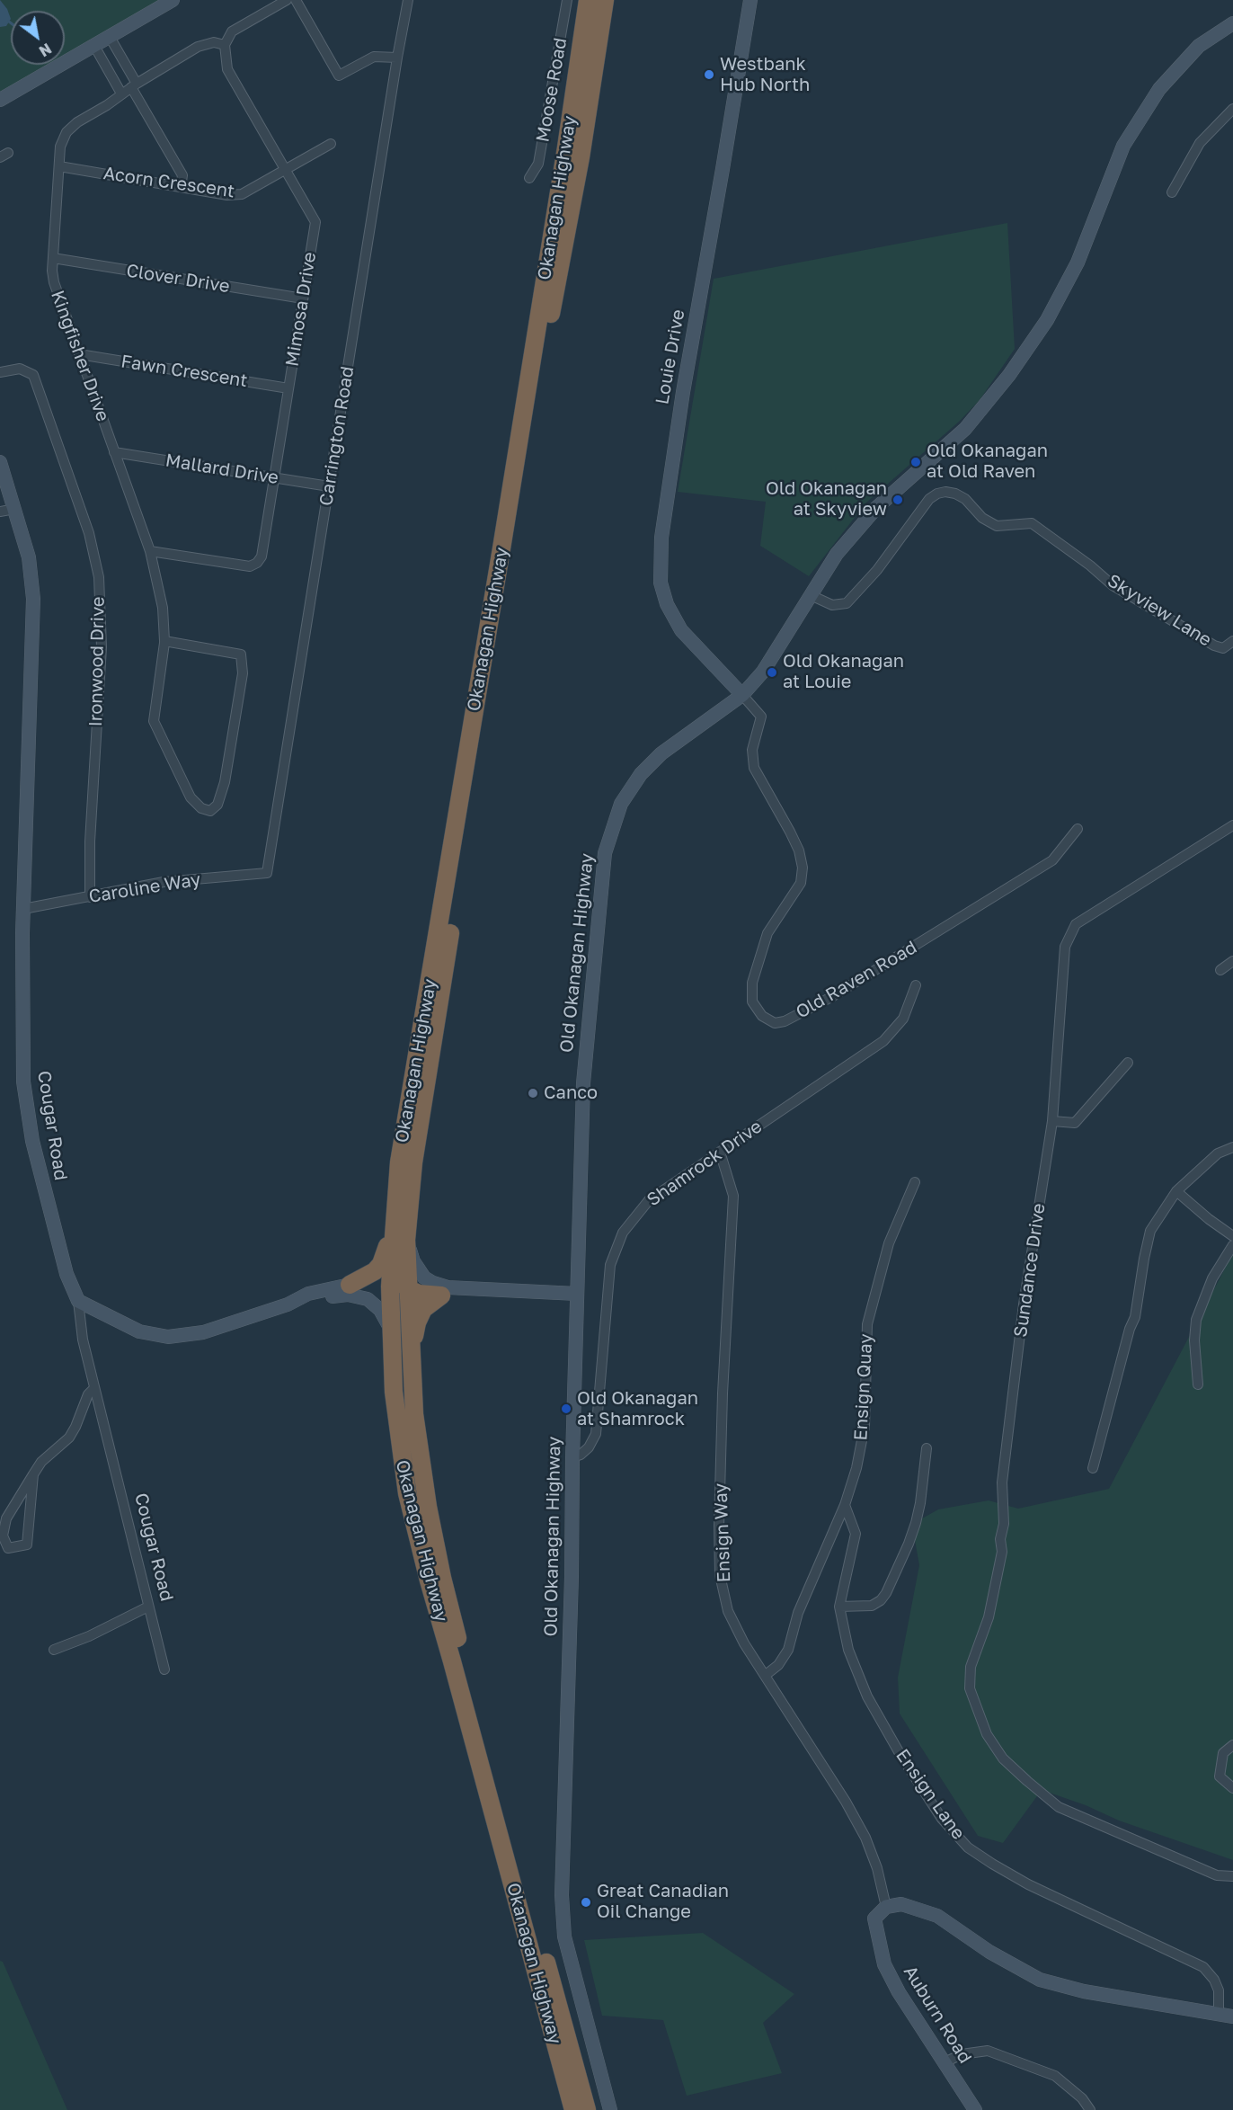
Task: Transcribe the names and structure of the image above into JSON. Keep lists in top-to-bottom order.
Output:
{
  "streets": {
    "highway": ["Okanagan Highway"],
    "street": [
      "Moose Road",
      "Acorn Crescent",
      "Clover Drive",
      "Mimosa Drive",
      "Kingfisher Drive",
      "Louie Drive",
      "Fawn Crescent",
      "Carrington Road",
      "Mallard Drive",
      "Skyview Lane",
      "Ironwood Drive",
      "Caroline Way",
      "Old Okanagan Highway",
      "Old Raven Road",
      "Cougar Road",
      "Shamrock Drive",
      "Sundance Drive",
      "Ensign Quay",
      "Ensign Way",
      "Ensign Lane",
      "Auburn Road"
    ]
  },
  "crossings": [
    ["Acorn Crescent", "Mimosa Drive"],
    ["Acorn Crescent", "Kingfisher Drive"],
    ["Clover Drive", "Mimosa Drive"],
    ["Clover Drive", "Kingfisher Drive"],
    ["Mimosa Drive", "Kingfisher Drive"],
    ["Mimosa Drive", "Fawn Crescent"],
    ["Mimosa Drive", "Mallard Drive"],
    ["Kingfisher Drive", "Fawn Crescent"],
    ["Kingfisher Drive", "Mallard Drive"],
    ["Louie Drive", "Old Okanagan Highway"],
    ["Louie Drive", "Old Raven Road"],
    ["Carrington Road", "Mallard Drive"],
    ["Carrington Road", "Caroline Way"],
    ["Skyview Lane", "Old Okanagan Highway"],
    ["Ironwood Drive", "Caroline Way"],
    ["Caroline Way", "Cougar Road"],
    ["Old Okanagan Highway", "Old Raven Road"],
    ["Old Okanagan Highway", "Shamrock Drive"],
    ["Shamrock Drive", "Ensign Way"],
    ["Ensign Quay", "Ensign Way"],
    ["Ensign Quay", "Ensign Lane"],
    ["Ensign Way", "Auburn Road"]
  ],
  "places": [
    "Westbank Hub North",
    "Old Okanagan at Old Raven",
    "Old Okanagan at Skyview",
    "Old Okanagan at Louie",
    "Canco",
    "Old Okanagan at Shamrock",
    "Great Canadian Oil Change"
  ],
  "north": "bottom right"
}
